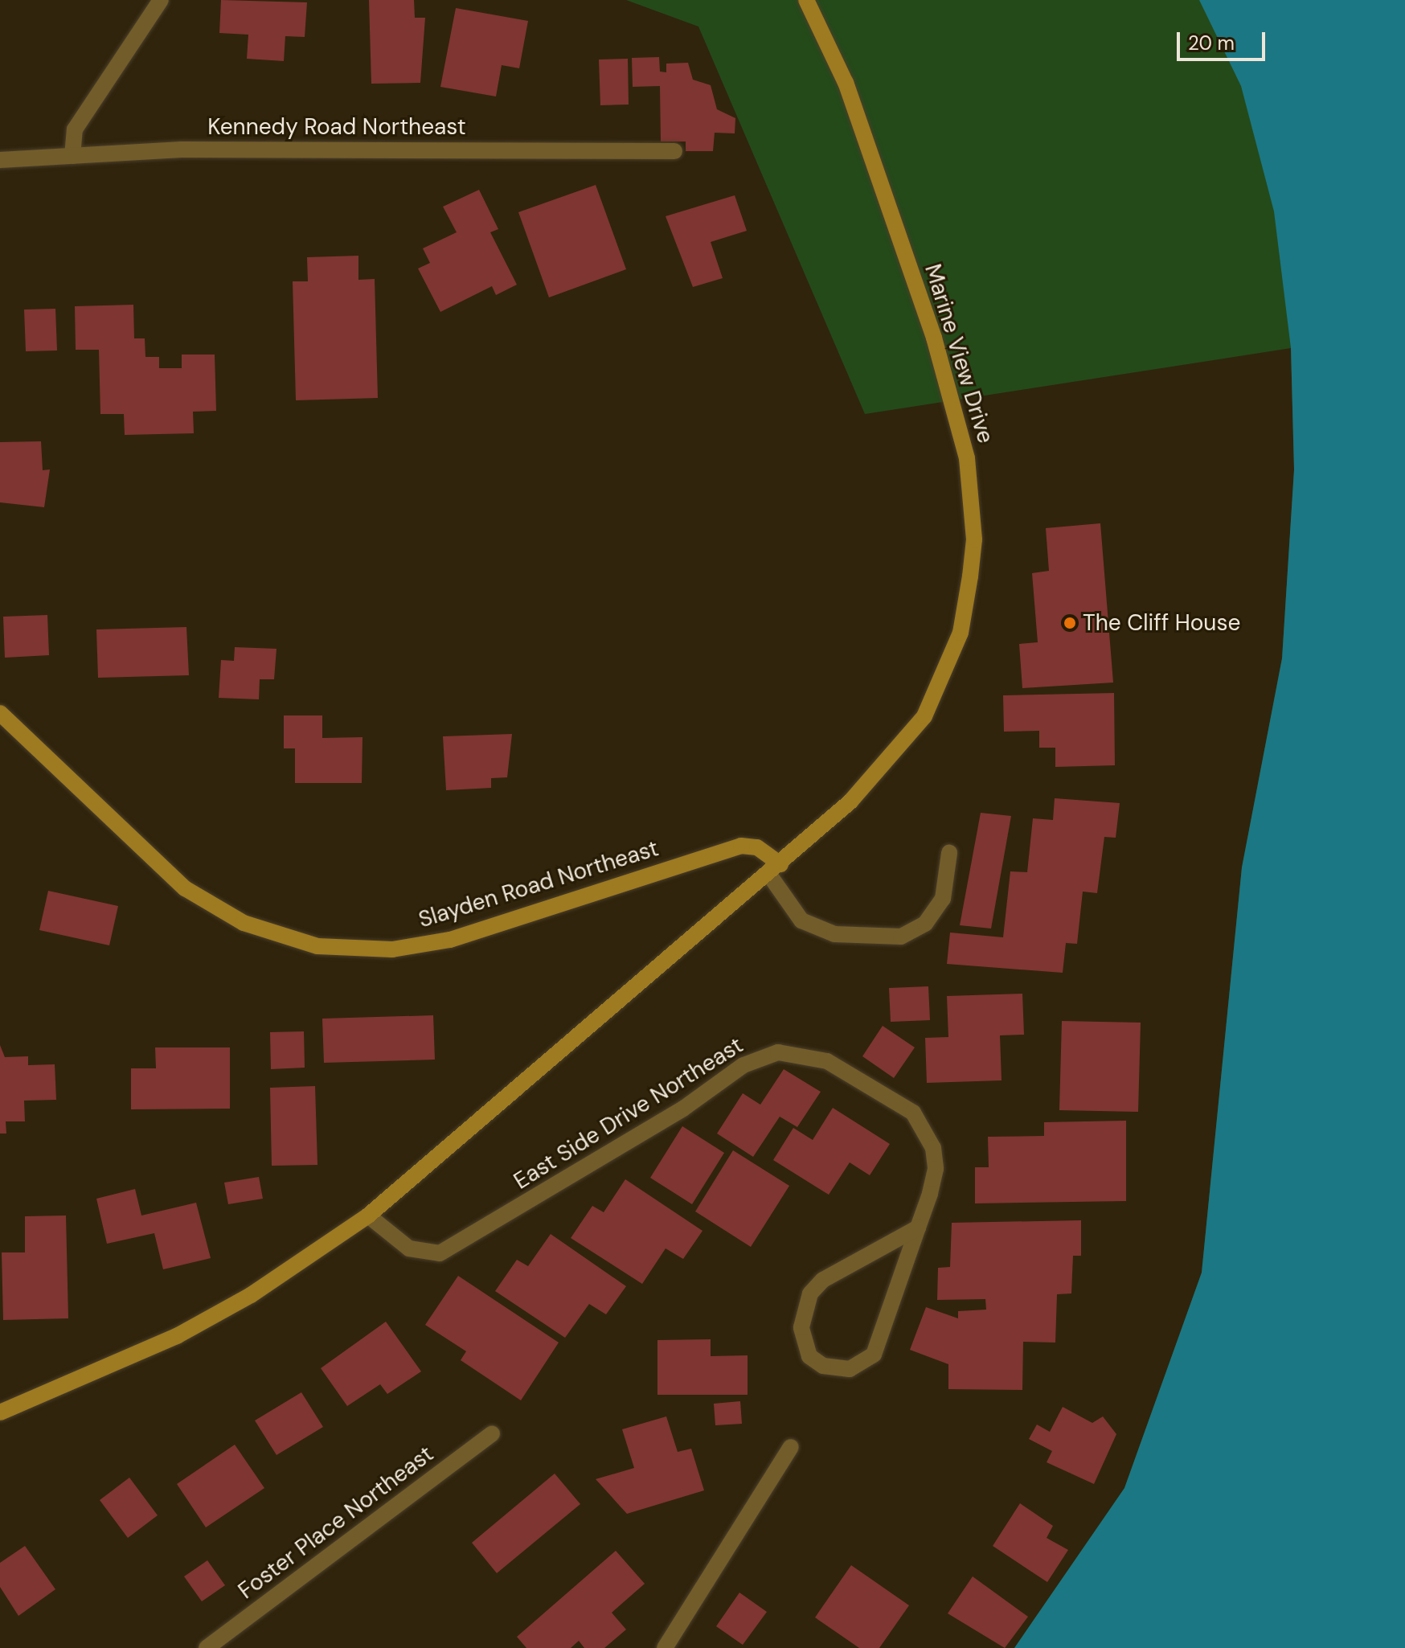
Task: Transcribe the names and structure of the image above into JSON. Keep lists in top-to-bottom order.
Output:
{
  "streets": {
    "main road": ["Marine View Drive", "Slayden Road Northeast"],
    "street": ["Kennedy Road Northeast", "East Side Drive Northeast", "Foster Place Northeast"]
  },
  "crossings": [
    ["Marine View Drive", "Slayden Road Northeast"]
  ],
  "places": ["The Cliff House"],
  "scale_bar": "20 m"
}
